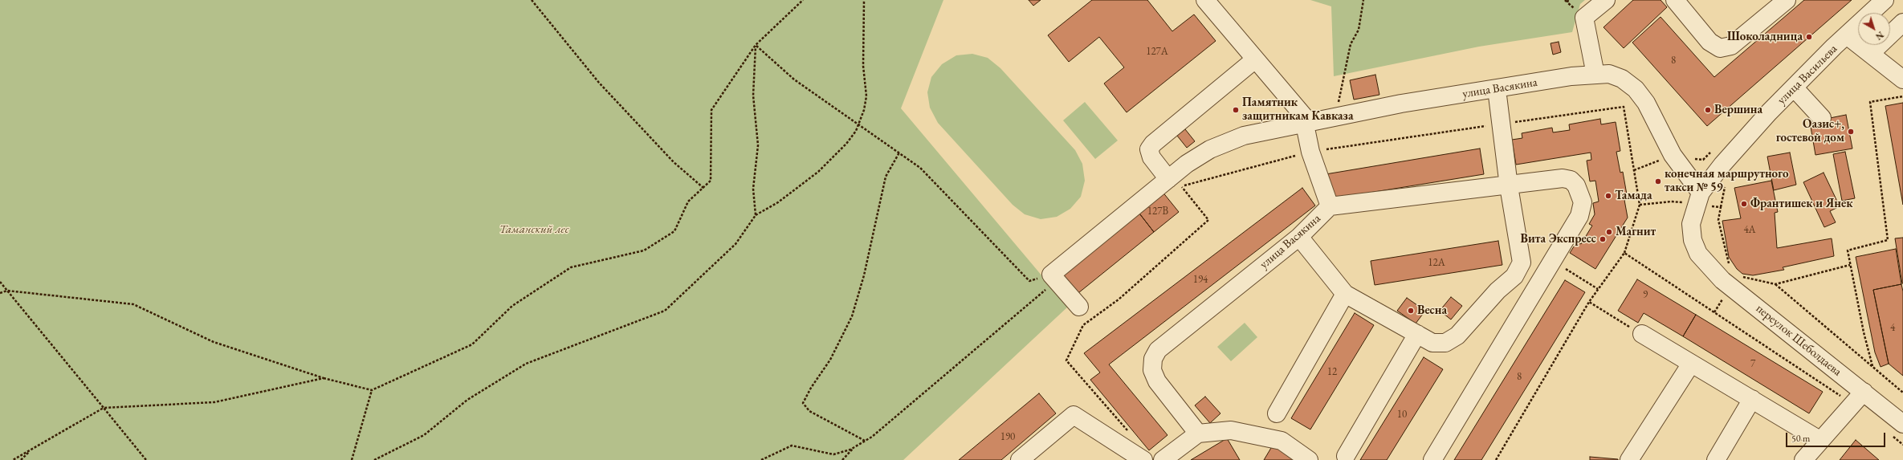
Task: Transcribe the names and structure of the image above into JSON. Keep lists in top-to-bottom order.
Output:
{
  "streets": {
    "street": ["улица Васильева", "улица Васякина", "переулок Шеболдаева"]
  },
  "crossings": [
    ["улица Васильева", "улица Васякина"],
    ["улица Васильева", "переулок Шеболдаева"]
  ],
  "parks": ["Таманский лес"],
  "places": [
    "Шоколадница",
    "Памятник защитникам Кавказа",
    "Вершина",
    "Оазис+, гостевой дом",
    "конечная маршрутного такси № 59",
    "Тамада",
    "Франтишек и Янек",
    "Магнит",
    "Вита Экспресс",
    "Весна"
  ],
  "house_numbers": [
    "127А",
    "8",
    "127В",
    "4А",
    "12А",
    "194",
    "9",
    "4",
    "7",
    "12",
    "8",
    "10",
    "190"
  ],
  "scale_bar": "50 m",
  "north": "bottom right"
}
